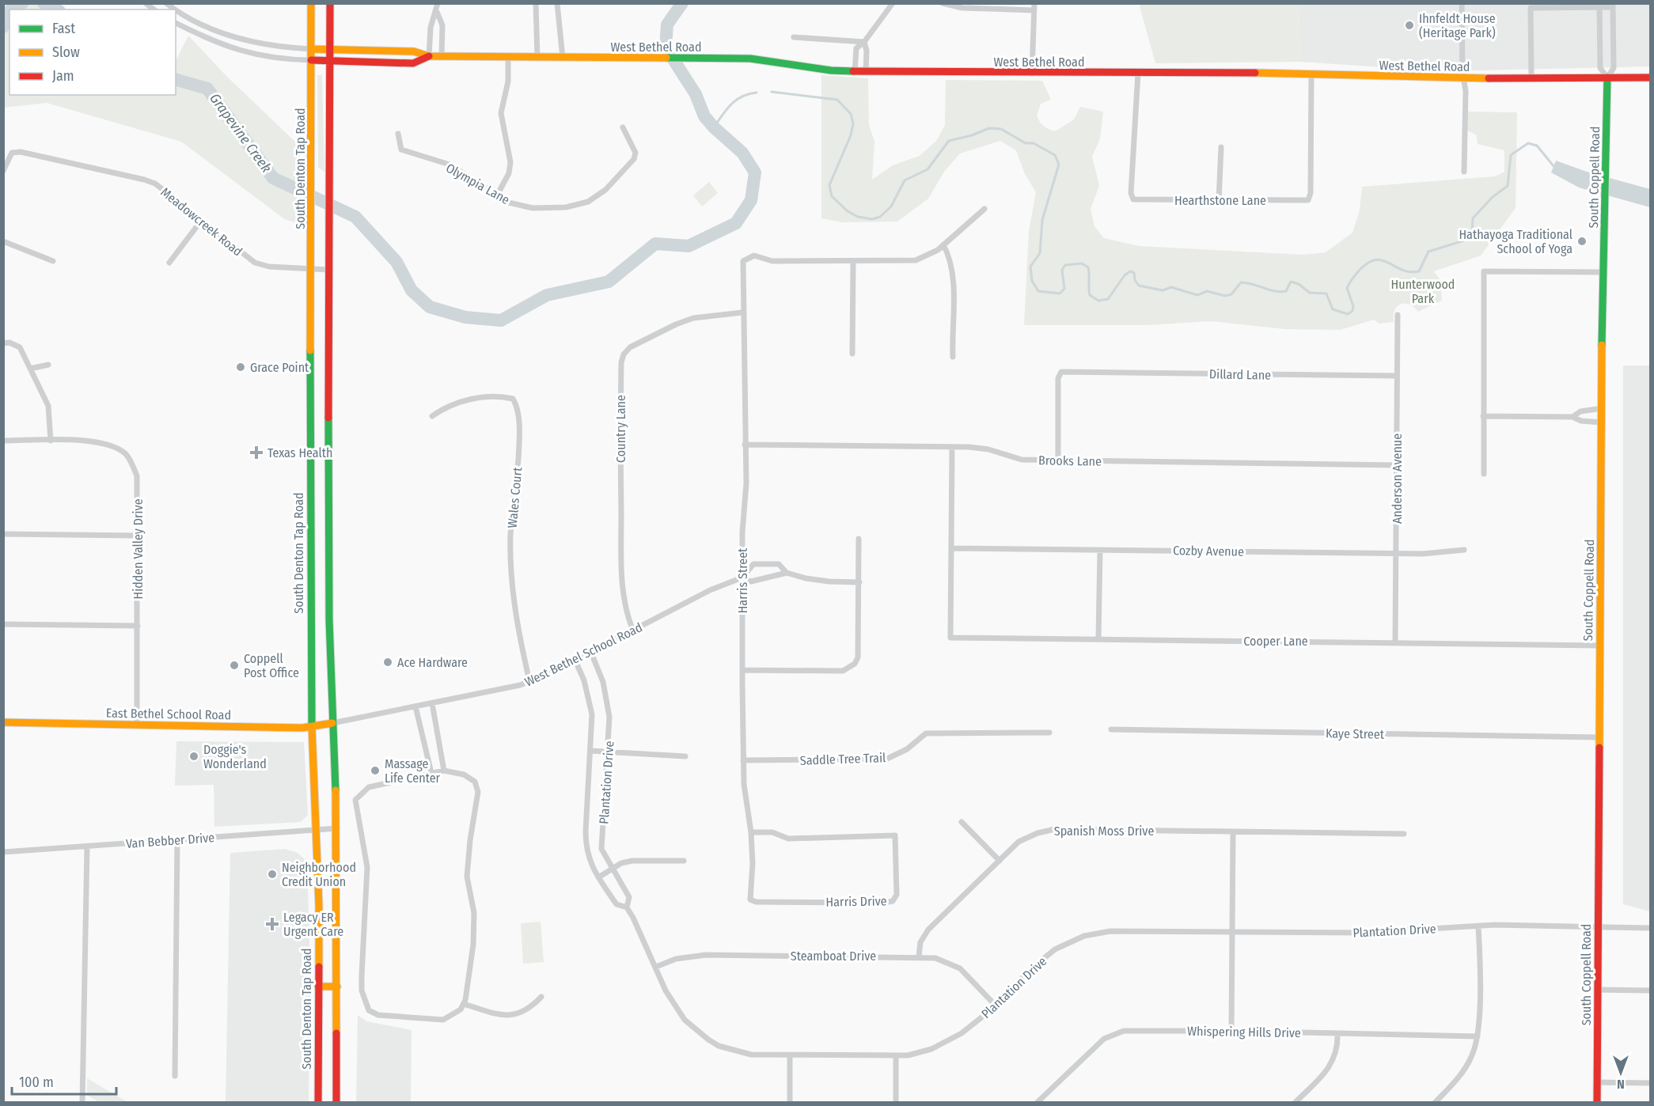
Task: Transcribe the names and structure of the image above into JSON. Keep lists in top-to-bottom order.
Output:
{
  "streets": {
    "main road": [
      "West Bethel Road",
      "South Denton Tap Road",
      "South Coppell Road",
      "East Bethel School Road"
    ],
    "street": [
      "Olympia Lane",
      "Hearthstone Lane",
      "Meadowcreek Road",
      "Dillard Lane",
      "Country Lane",
      "Brooks Lane",
      "Anderson Avenue",
      "Wales Court",
      "Hidden Valley Drive",
      "Cozby Avenue",
      "Harris Street",
      "Cooper Lane",
      "West Bethel School Road",
      "Kaye Street",
      "Saddle Tree Trail",
      "Plantation Drive",
      "Spanish Moss Drive",
      "Van Bebber Drive",
      "Harris Drive",
      "Steamboat Drive",
      "Whispering Hills Drive"
    ]
  },
  "crossings": [
    ["West Bethel Road", "South Denton Tap Road"],
    ["West Bethel Road", "South Coppell Road"],
    ["West Bethel Road", "Hearthstone Lane"],
    ["South Denton Tap Road", "Meadowcreek Road"],
    ["South Denton Tap Road", "East Bethel School Road"],
    ["South Denton Tap Road", "Van Bebber Drive"],
    ["South Coppell Road", "Cooper Lane"],
    ["South Coppell Road", "Kaye Street"],
    ["South Coppell Road", "Plantation Drive"],
    ["Dillard Lane", "Brooks Lane"],
    ["Dillard Lane", "Anderson Avenue"],
    ["Country Lane", "Harris Street"],
    ["Country Lane", "West Bethel School Road"],
    ["Brooks Lane", "Anderson Avenue"],
    ["Brooks Lane", "Harris Street"],
    ["Anderson Avenue", "Cozby Avenue"],
    ["Anderson Avenue", "Cooper Lane"],
    ["Wales Court", "West Bethel School Road"],
    ["Hidden Valley Drive", "East Bethel School Road"],
    ["Cozby Avenue", "Cooper Lane"],
    ["Harris Street", "West Bethel School Road"],
    ["Harris Street", "Saddle Tree Trail"],
    ["Harris Street", "Harris Drive"],
    ["West Bethel School Road", "East Bethel School Road"],
    ["West Bethel School Road", "Plantation Drive"],
    ["Plantation Drive", "Steamboat Drive"],
    ["Spanish Moss Drive", "Steamboat Drive"]
  ],
  "water": ["Grapevine Creek"],
  "parks": ["Hunterwood Park"],
  "places": {
    "other": [
      "Ihnfeldt House (Heritage Park)",
      "Hathayoga Traditional School of Yoga",
      "Grace Point",
      "Ace Hardware",
      "Coppell Post Office",
      "Doggie's Wonderland",
      "Massage Life Center",
      "Neighborhood Credit Union"
    ],
    "health": ["Texas Health", "Legacy ER Urgent Care"]
  },
  "legend": ["Fast", "Slow", "Jam"],
  "scale_bar": "100 m",
  "north": "bottom"
}
